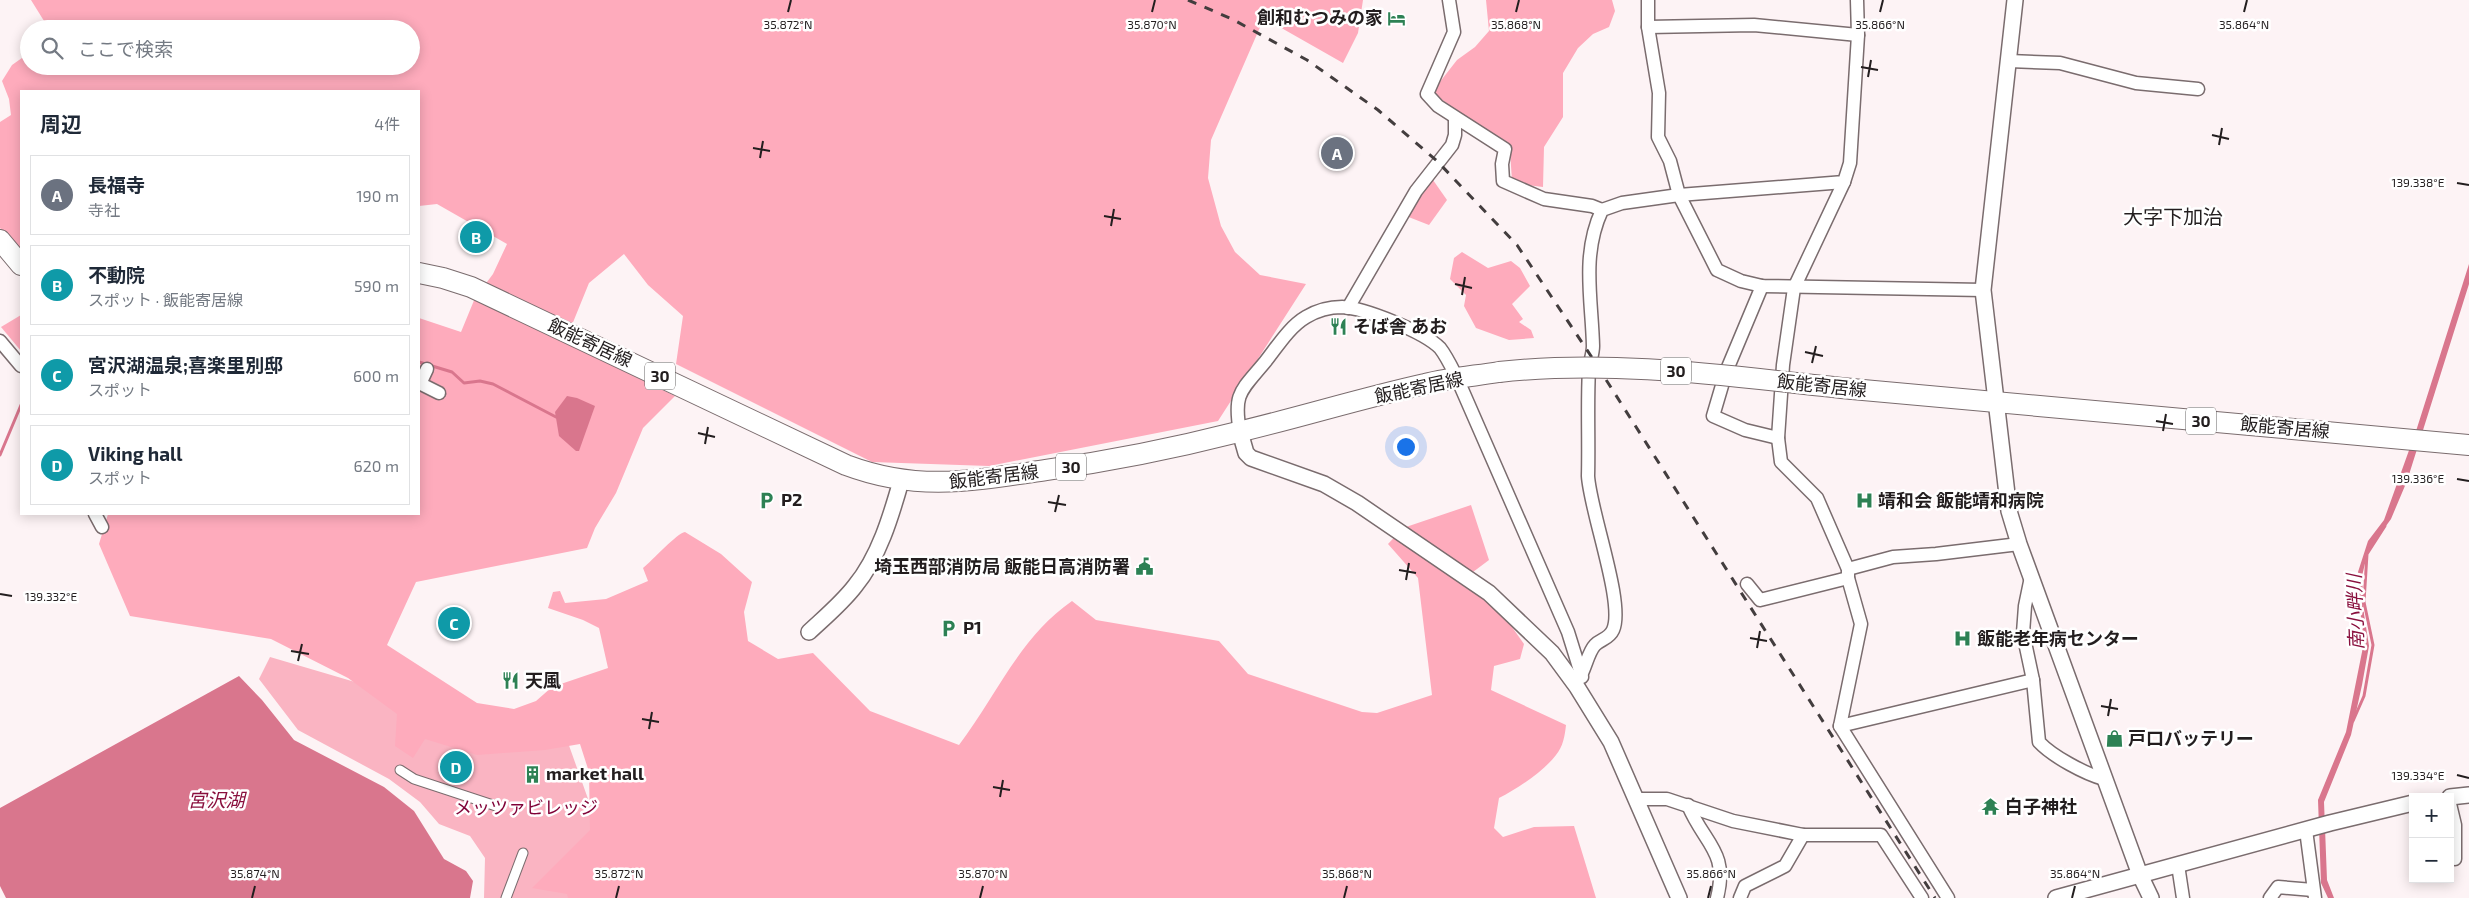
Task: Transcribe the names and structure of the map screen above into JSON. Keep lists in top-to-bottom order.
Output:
{
  "streets": {
    "main road": ["飯能寄居線", "30"]
  },
  "districts": ["大字下加治"],
  "water": ["南小畔川", "宮沢湖"],
  "parks": ["メッツァビレッジ"],
  "places": {
    "hotel": ["創和むつみの家"],
    "restaurant": ["そば舎 あお", "天風"],
    "parking": ["P2", "P1"],
    "hospital": ["靖和会 飯能靖和病院", "飯能老年病センター"],
    "public building": ["埼玉西部消防局 飯能日高消防署"],
    "shop": ["戸口バッテリー"],
    "building": ["market hall"],
    "temple": ["白子神社"]
  },
  "page": {
    "search": "ここで検索",
    "heading": ["周辺", "4件"],
    "pins": [
      "A",
      "B",
      "C",
      "D"
    ],
    "list": [
      {
        "mark": "A",
        "name": "長福寺",
        "note": "寺社",
        "value": "190 m"
      },
      {
        "mark": "B",
        "name": "不動院",
        "note": "スポット · 飯能寄居線",
        "value": "590 m"
      },
      {
        "mark": "C",
        "name": "宮沢湖温泉;喜楽里別邸",
        "note": "スポット",
        "value": "600 m"
      },
      {
        "mark": "D",
        "name": "Viking hall",
        "note": "スポット",
        "value": "620 m"
      }
    ],
    "map_buttons": ["+", "−"]
  },
  "coordinates": [
    "35.872°N",
    "35.870°N",
    "35.868°N",
    "35.866°N",
    "35.864°N",
    "139.338°E",
    "139.336°E",
    "139.332°E",
    "139.334°E",
    "35.874°N"
  ]
}
